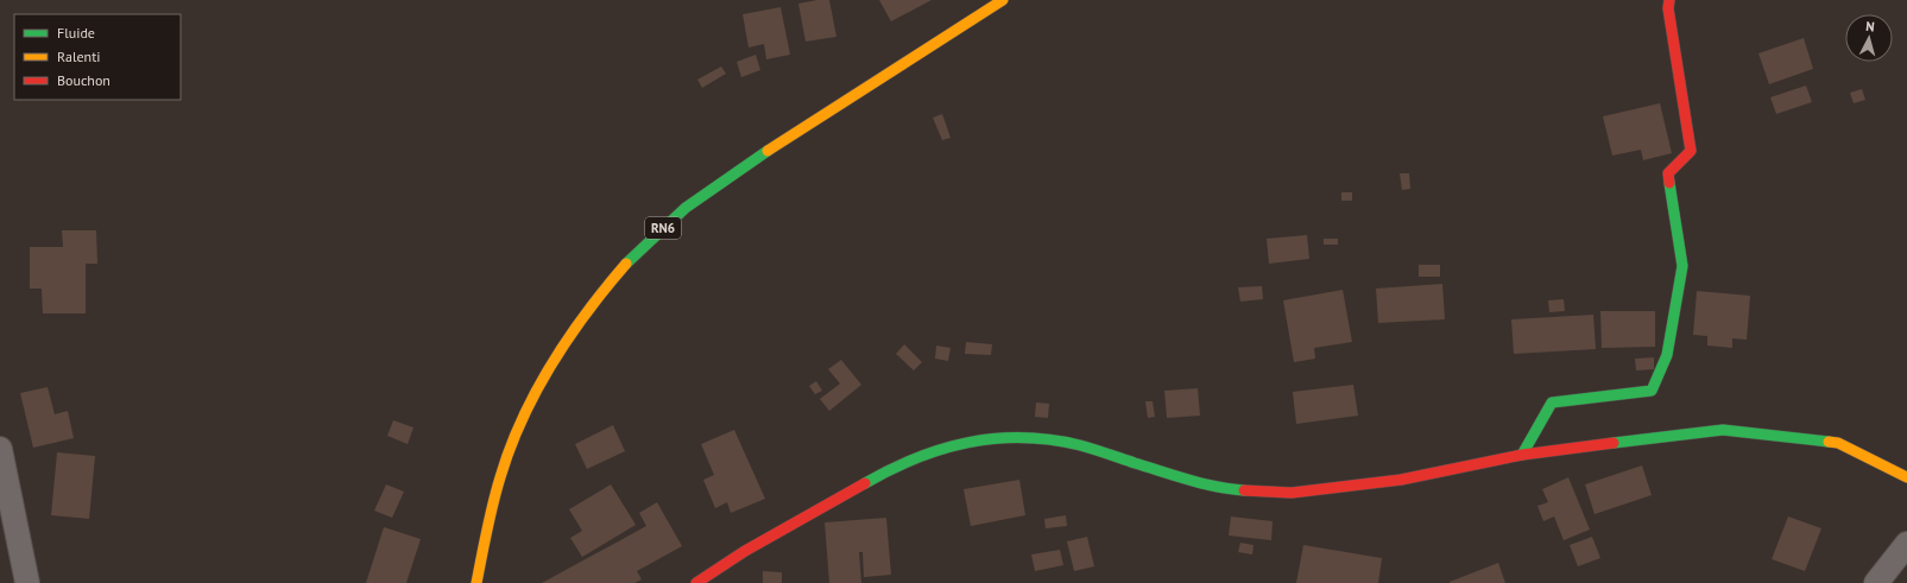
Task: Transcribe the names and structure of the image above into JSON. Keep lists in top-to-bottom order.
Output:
{
  "streets": {
    "main road": ["RN6"]
  },
  "legend": ["Fluide", "Ralenti", "Bouchon"],
  "north": "top"
}
